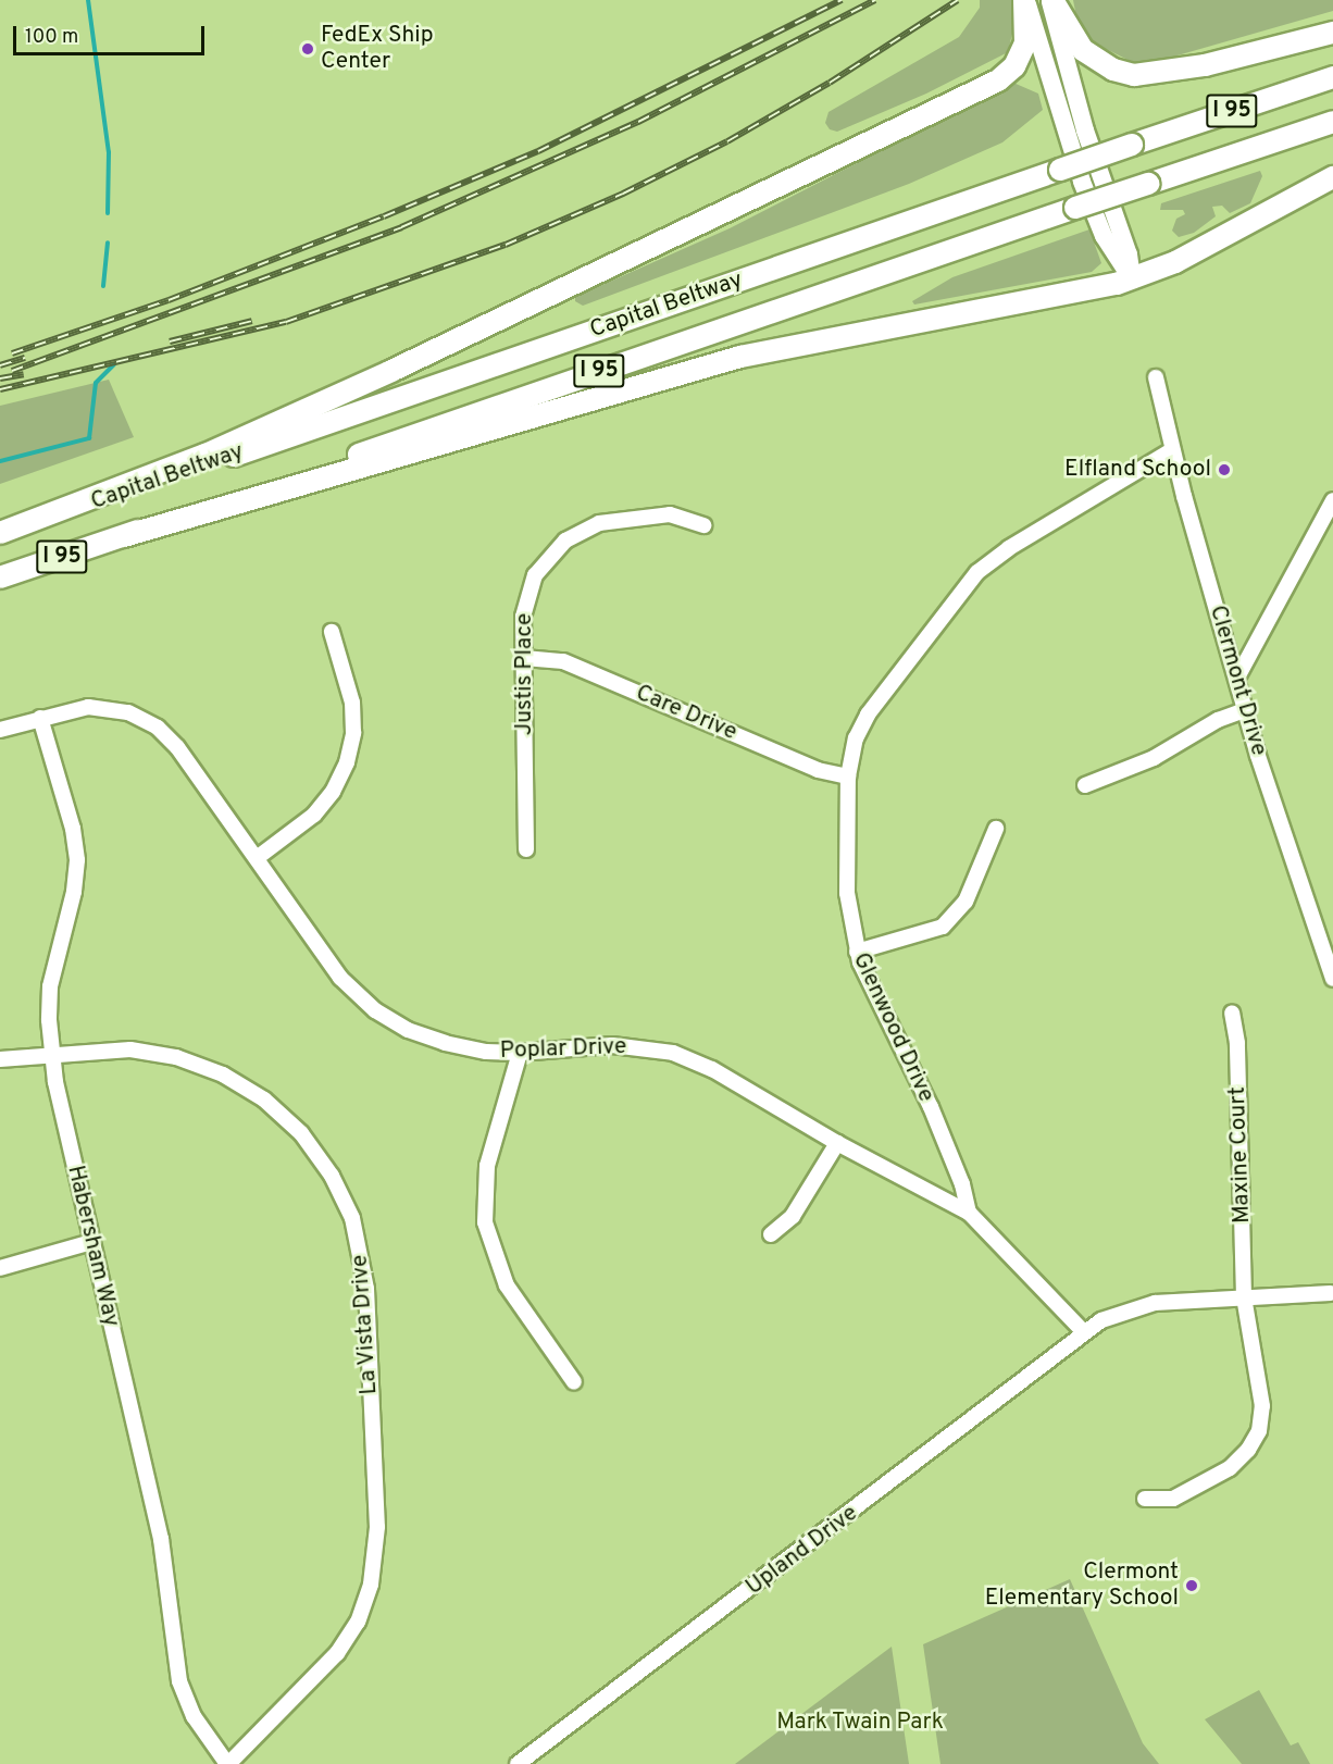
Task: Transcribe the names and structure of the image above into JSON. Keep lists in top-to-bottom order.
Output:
{
  "streets": {
    "highway": ["I 95", "Capital Beltway"],
    "street": [
      "Justis Place",
      "Clermont Drive",
      "Care Drive",
      "Glenwood Drive",
      "Poplar Drive",
      "Maxine Court",
      "Habersham Way",
      "La Vista Drive",
      "Upland Drive"
    ]
  },
  "crossings": [
    ["Justis Place", "Care Drive"],
    ["Clermont Drive", "Glenwood Drive"],
    ["Care Drive", "Glenwood Drive"],
    ["Glenwood Drive", "Poplar Drive"],
    ["Glenwood Drive", "Upland Drive"],
    ["Poplar Drive", "Habersham Way"],
    ["Habersham Way", "La Vista Drive"]
  ],
  "parks": ["Mark Twain Park"],
  "places": ["FedEx Ship Center", "Elfland School", "Clermont Elementary School"],
  "scale_bar": "100 m"
}
